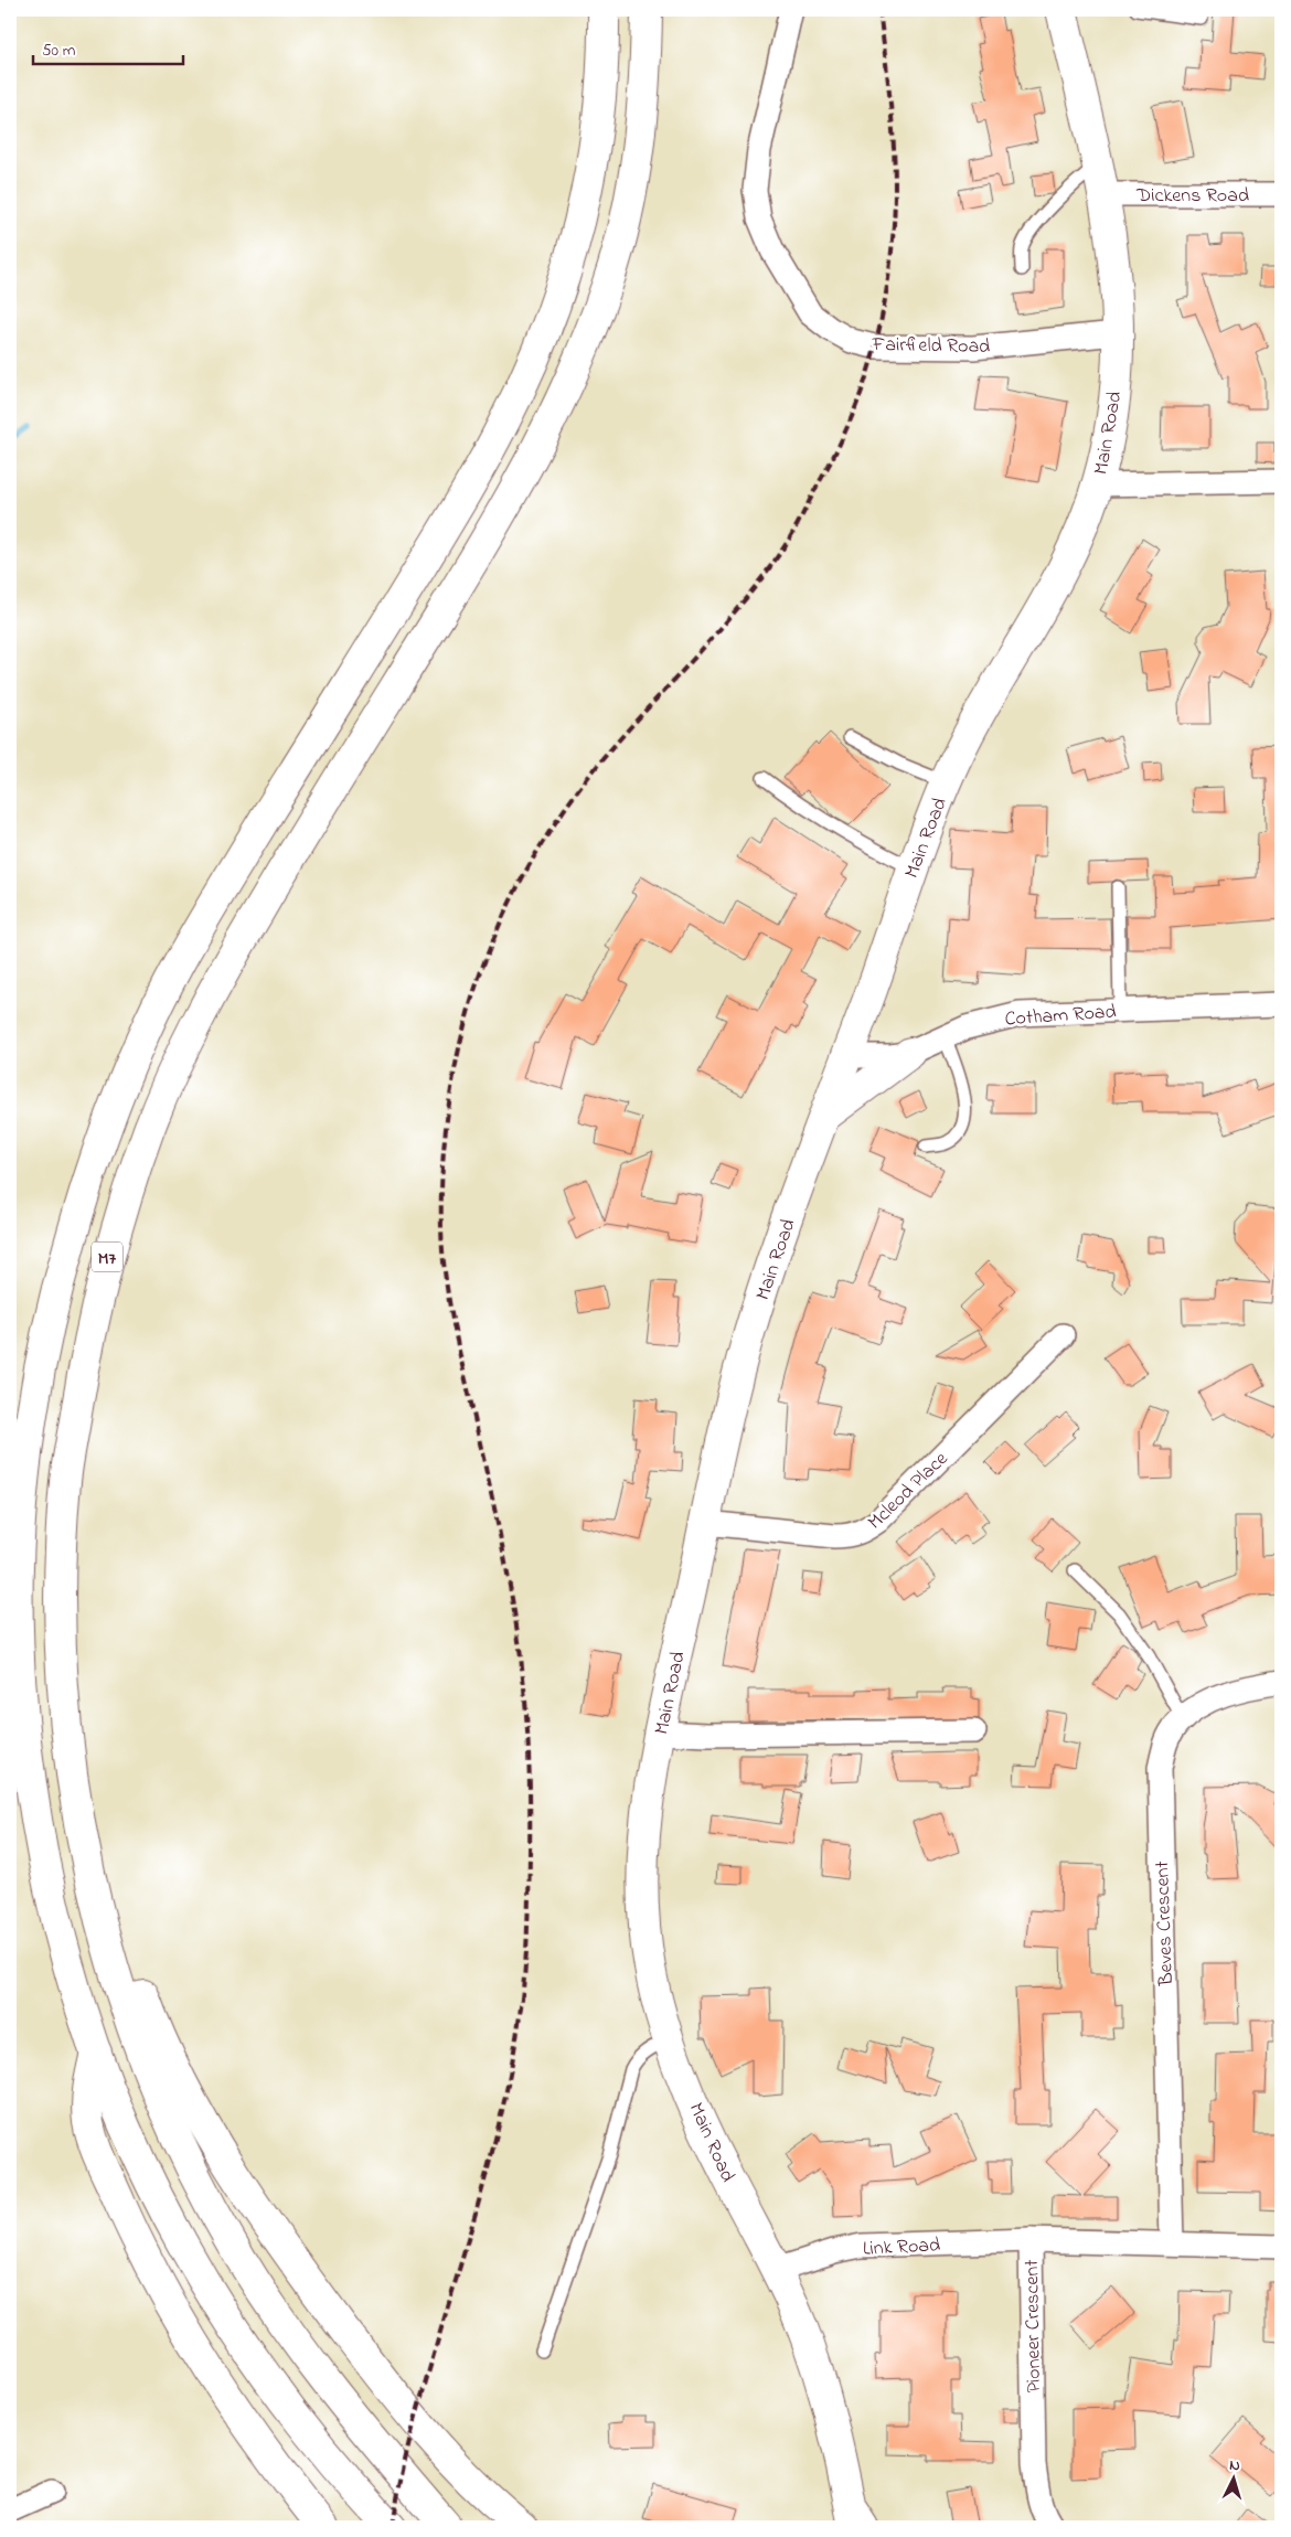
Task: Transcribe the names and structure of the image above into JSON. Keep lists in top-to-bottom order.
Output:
{
  "streets": {
    "main road": ["Main Road", "M7"],
    "street": [
      "Dickens Road",
      "Fairfield Road",
      "Cotham Road",
      "Mcleod Place",
      "Beves Crescent",
      "Link Road",
      "Pioneer Crescent"
    ]
  },
  "crossings": [
    ["Dickens Road", "Main Road"],
    ["Fairfield Road", "Main Road"],
    ["Main Road", "Cotham Road"],
    ["Main Road", "Mcleod Place"],
    ["Main Road", "Link Road"],
    ["Beves Crescent", "Pioneer Crescent"],
    ["Link Road", "Pioneer Crescent"]
  ],
  "scale_bar": "50 m",
  "north": "top"
}
